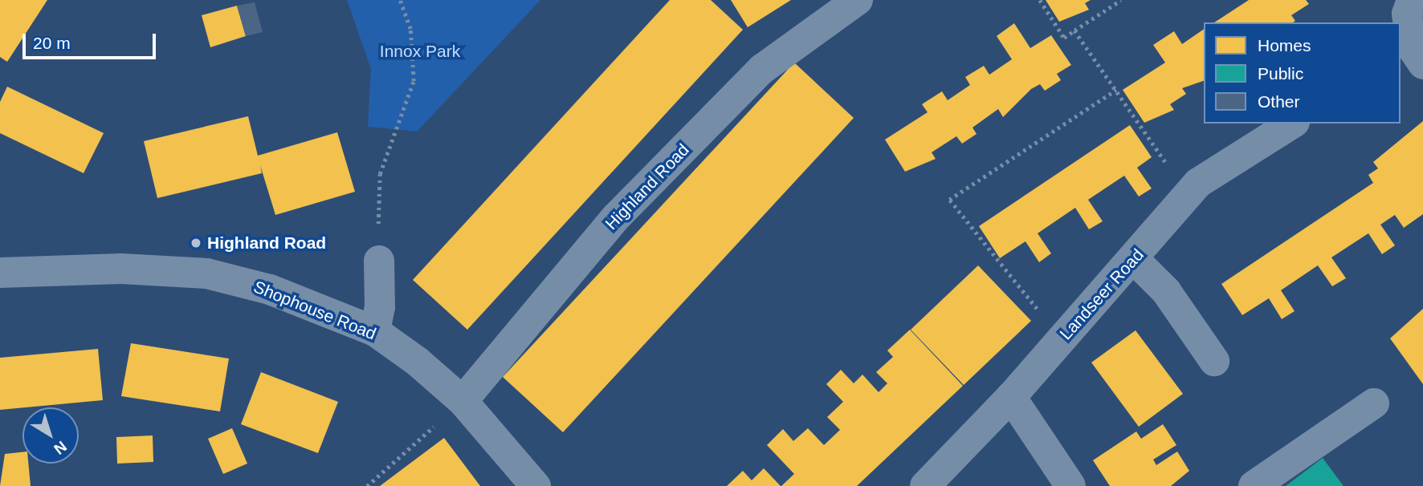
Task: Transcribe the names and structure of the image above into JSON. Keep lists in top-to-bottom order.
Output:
{
  "streets": {
    "street": ["Highland Road", "Landseer Road", "Shophouse Road"]
  },
  "crossings": [
    ["Highland Road", "Shophouse Road"]
  ],
  "parks": ["Innox Park"],
  "places": ["Highland Road"],
  "legend": ["Homes", "Public", "Other"],
  "scale_bar": "20 m",
  "north": "bottom right"
}
